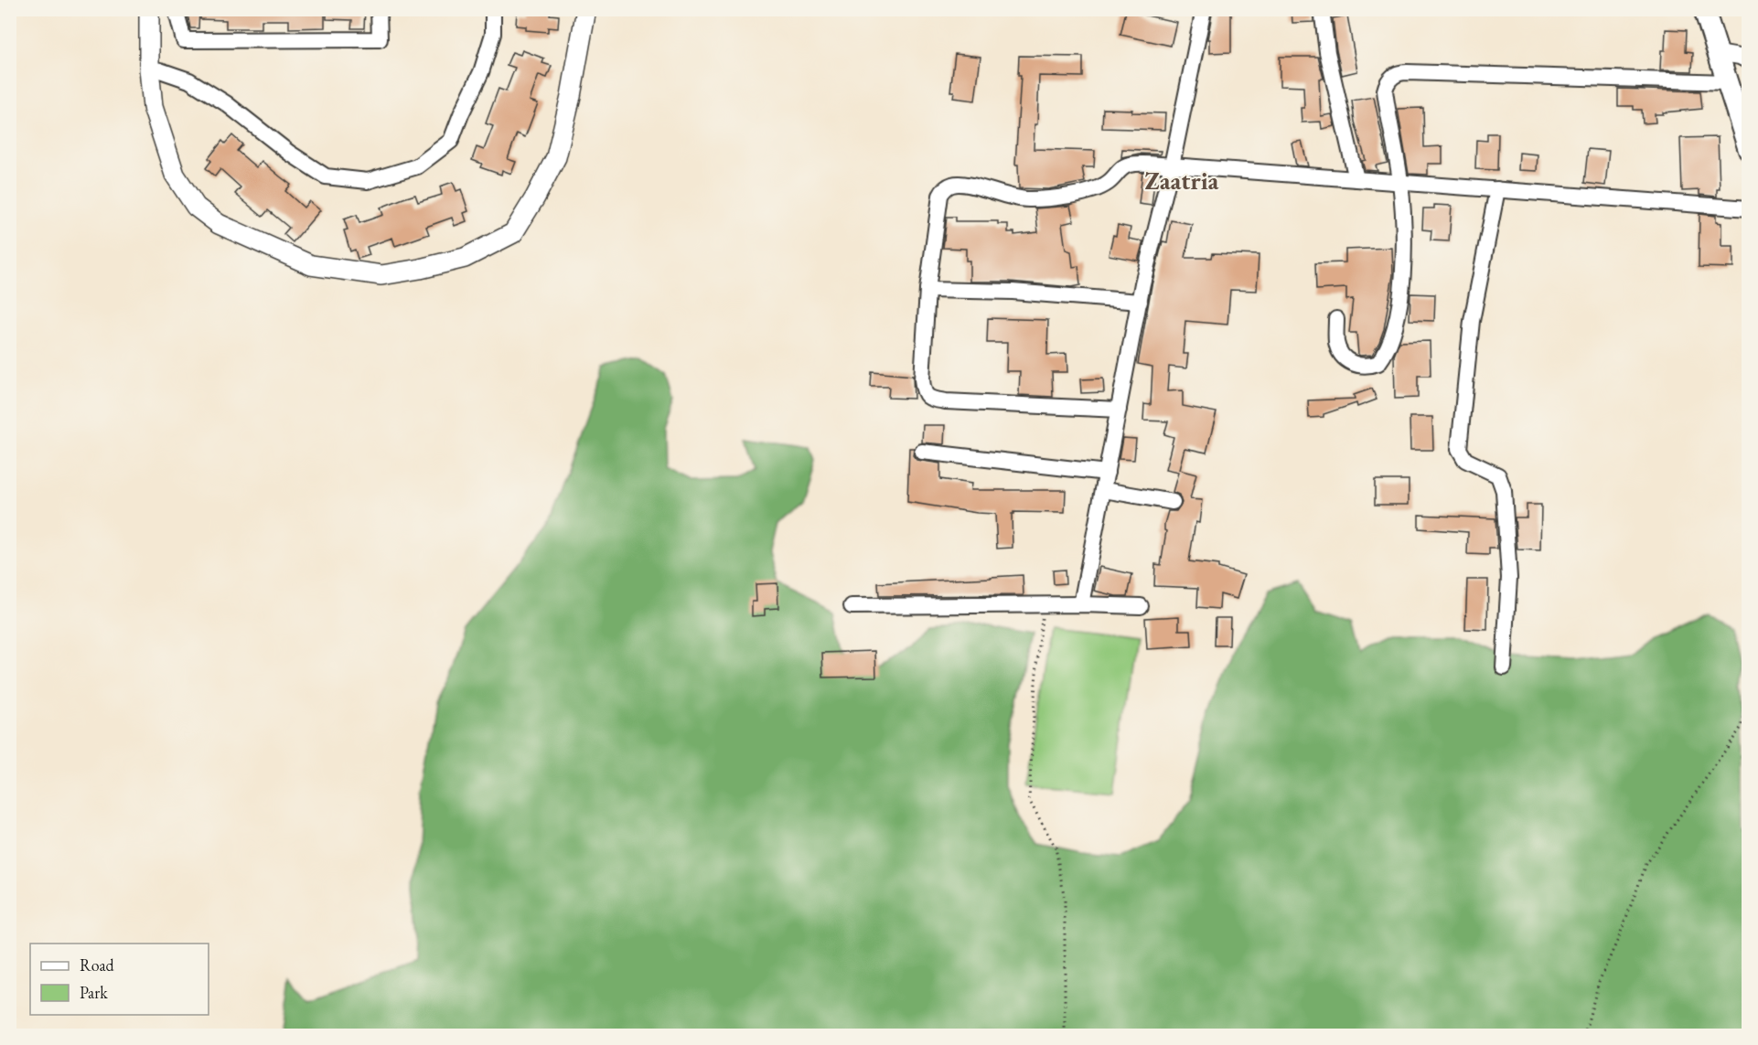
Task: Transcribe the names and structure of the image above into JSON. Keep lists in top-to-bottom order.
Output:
{
  "districts": ["Zaatria"],
  "legend": ["Road", "Park"]
}
